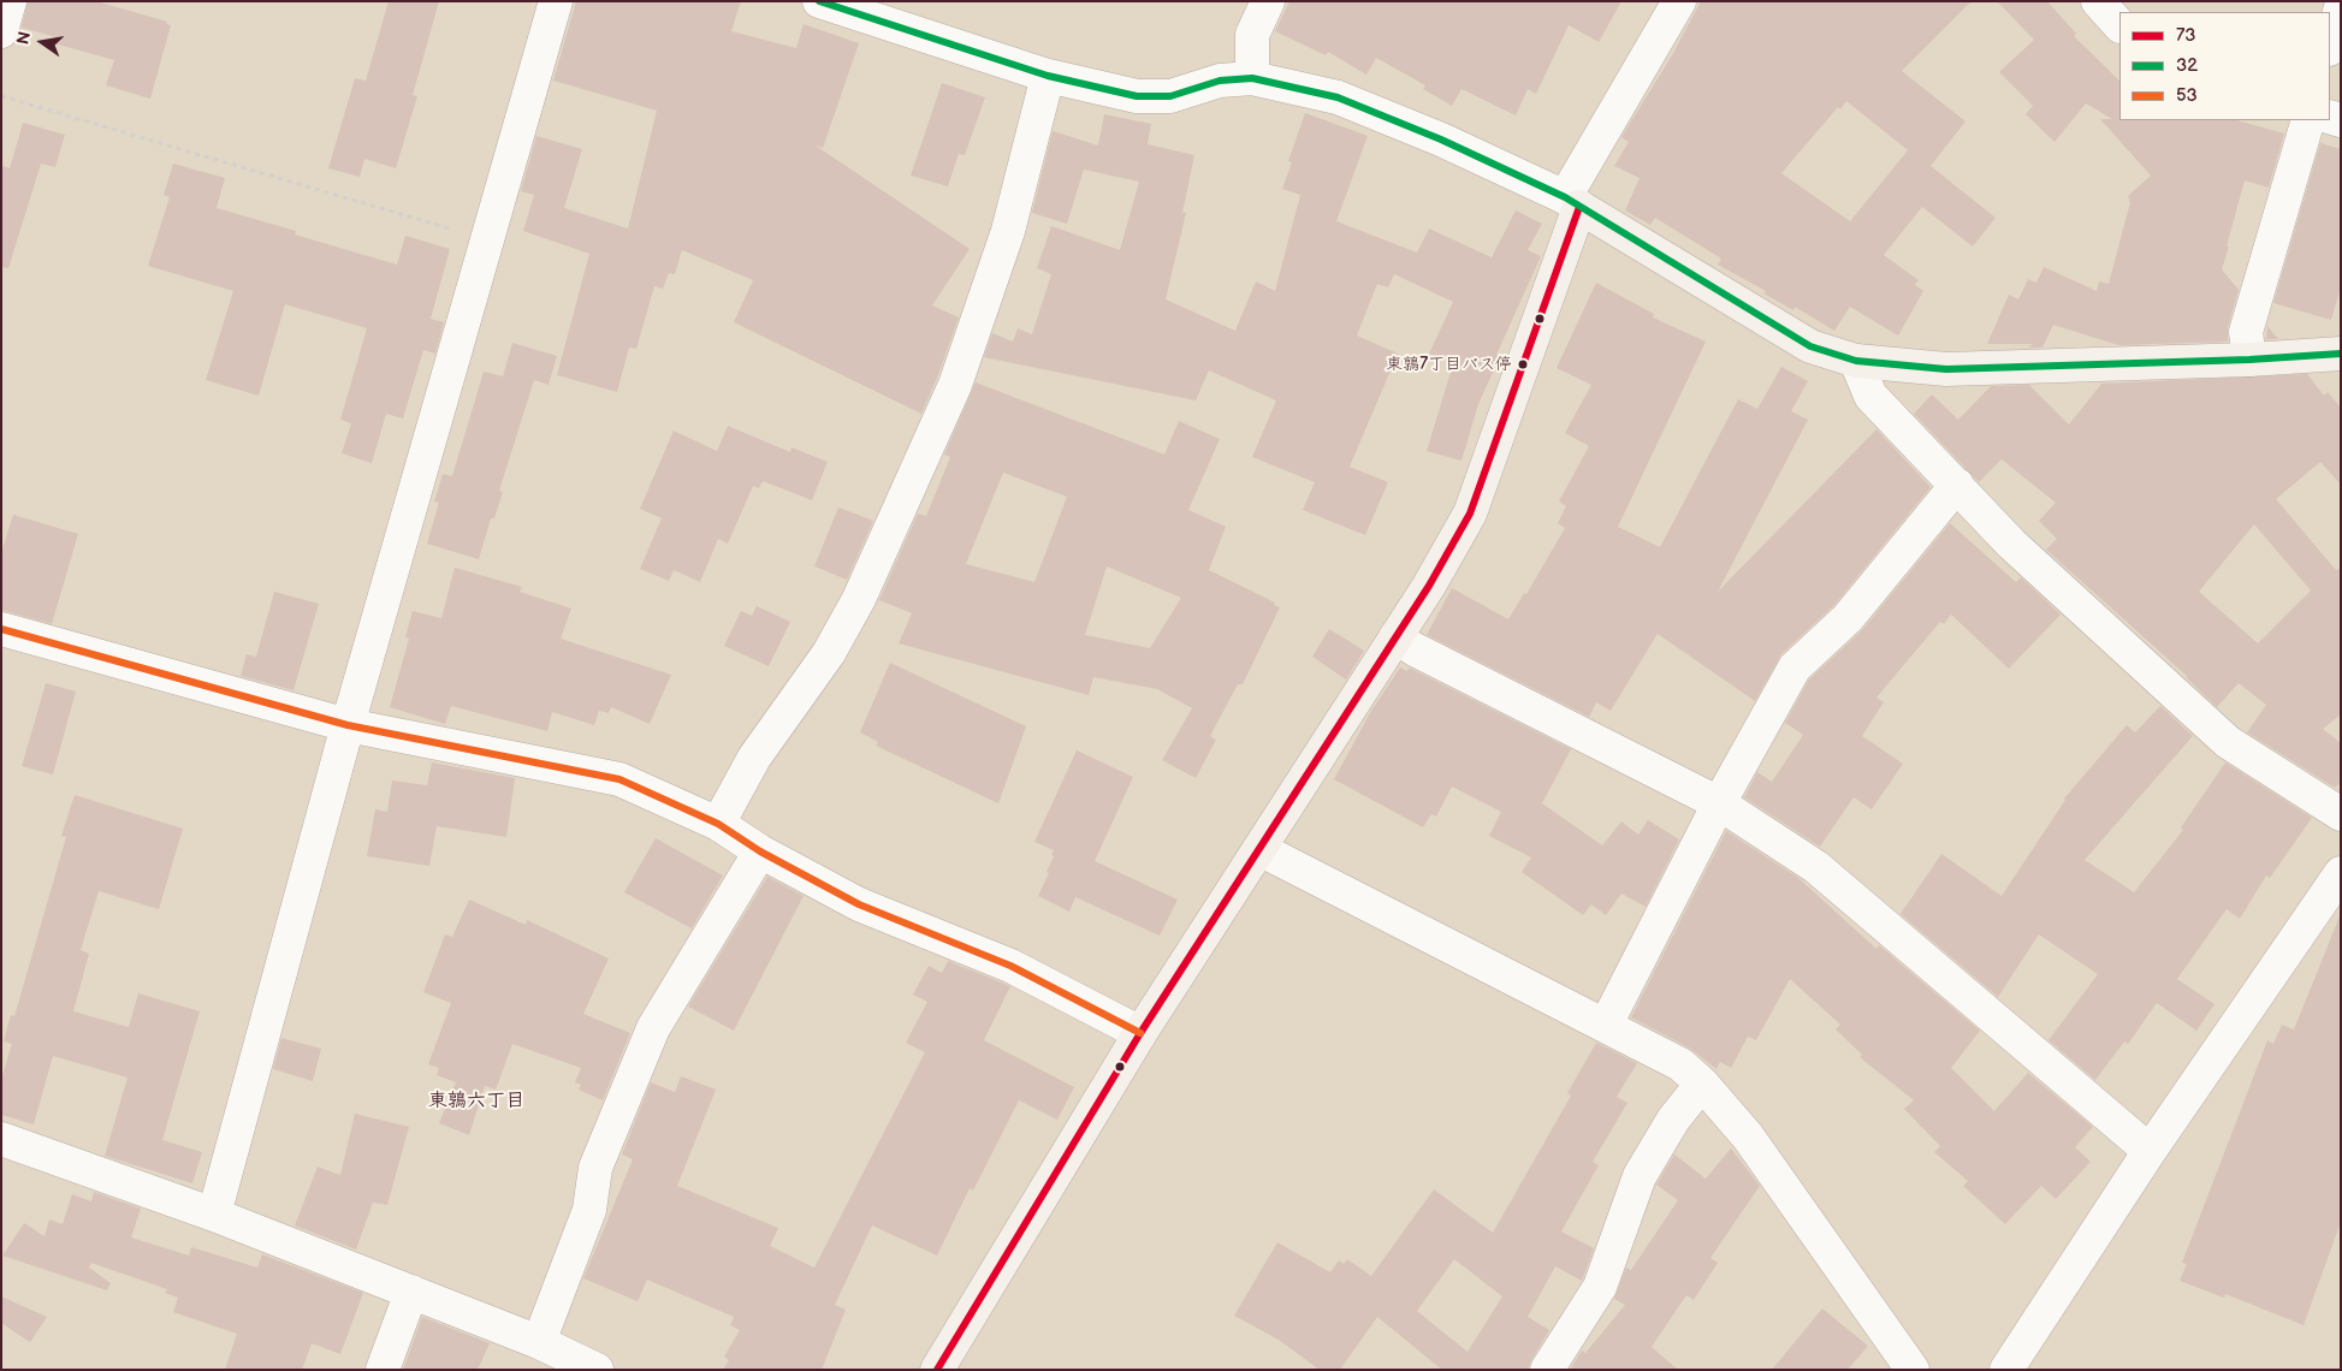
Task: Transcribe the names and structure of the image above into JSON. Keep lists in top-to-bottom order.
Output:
{
  "districts": ["東鶉六丁目"],
  "places": ["東鶉7丁目バス停"],
  "lines": ["transit line 32", "transit line 73", "transit line 53"],
  "legend": ["73", "32", "53"],
  "north": "left"
}
